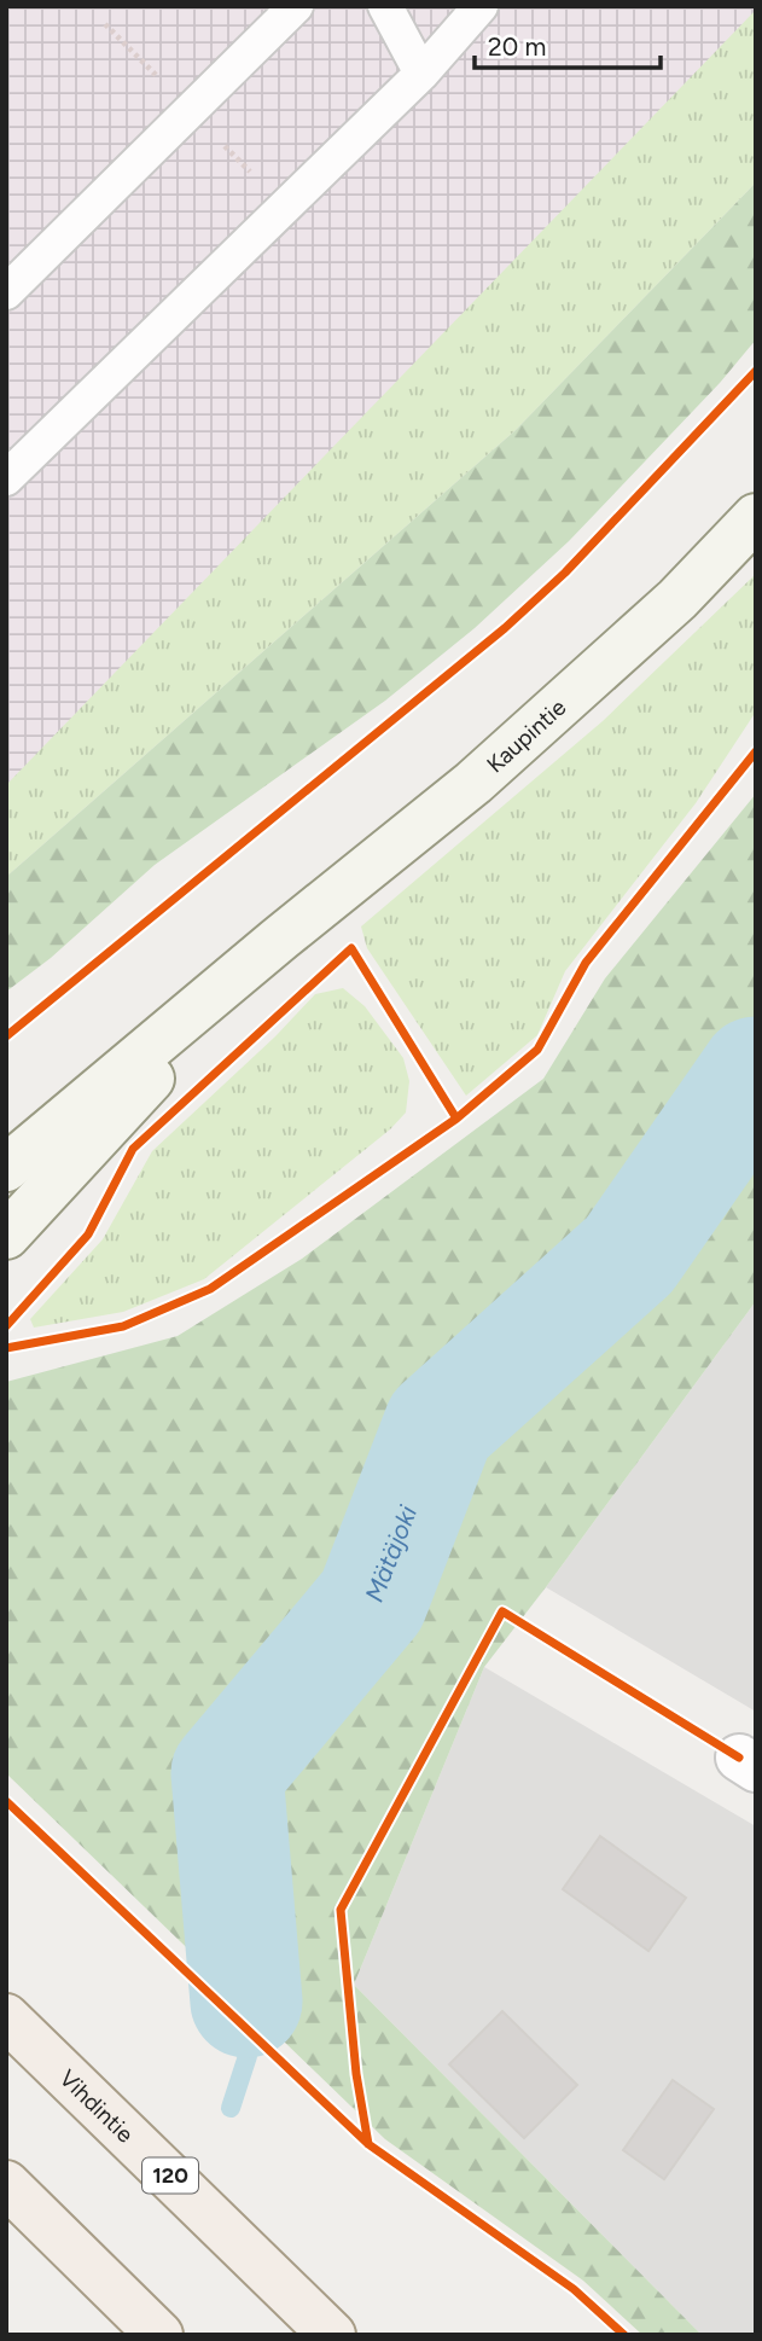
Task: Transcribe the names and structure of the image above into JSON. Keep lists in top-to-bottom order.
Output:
{
  "streets": {
    "main road": ["Kaupintie", "Vihdintie", "120"]
  },
  "water": ["Mätäjoki"],
  "scale_bar": "20 m"
}
